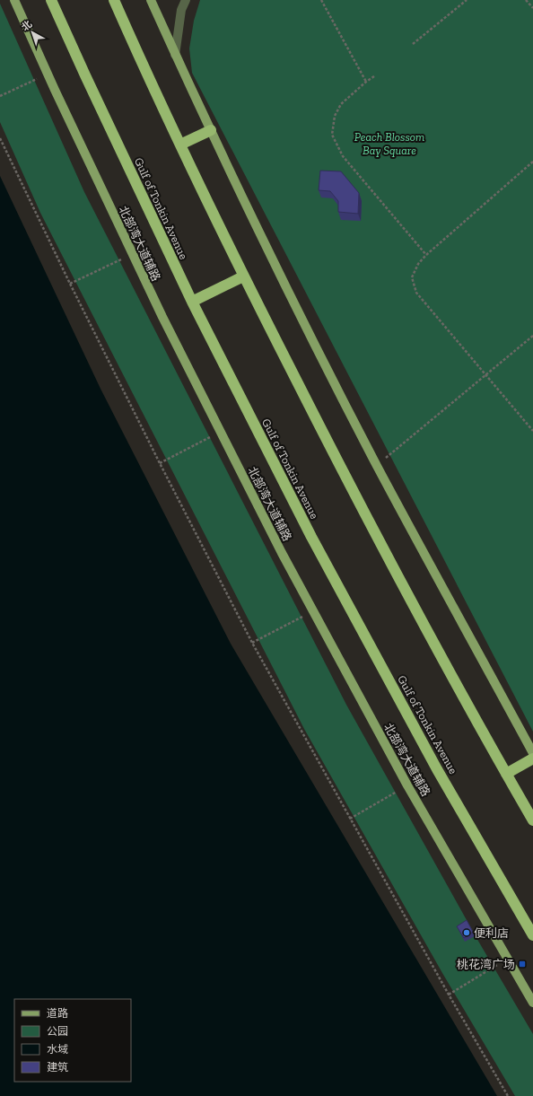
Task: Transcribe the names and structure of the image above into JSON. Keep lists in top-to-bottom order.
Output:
{
  "streets": {
    "highway": ["Gulf of Tonkin Avenue"],
    "main road": ["北部湾大道辅路"]
  },
  "parks": ["Peach Blossom Bay Square"],
  "places": {
    "other": ["便利店"],
    "transit": ["桃花湾广场"]
  },
  "legend": [
    "道路",
    "公园",
    "水域",
    "建筑"
  ],
  "north": "top left"
}
